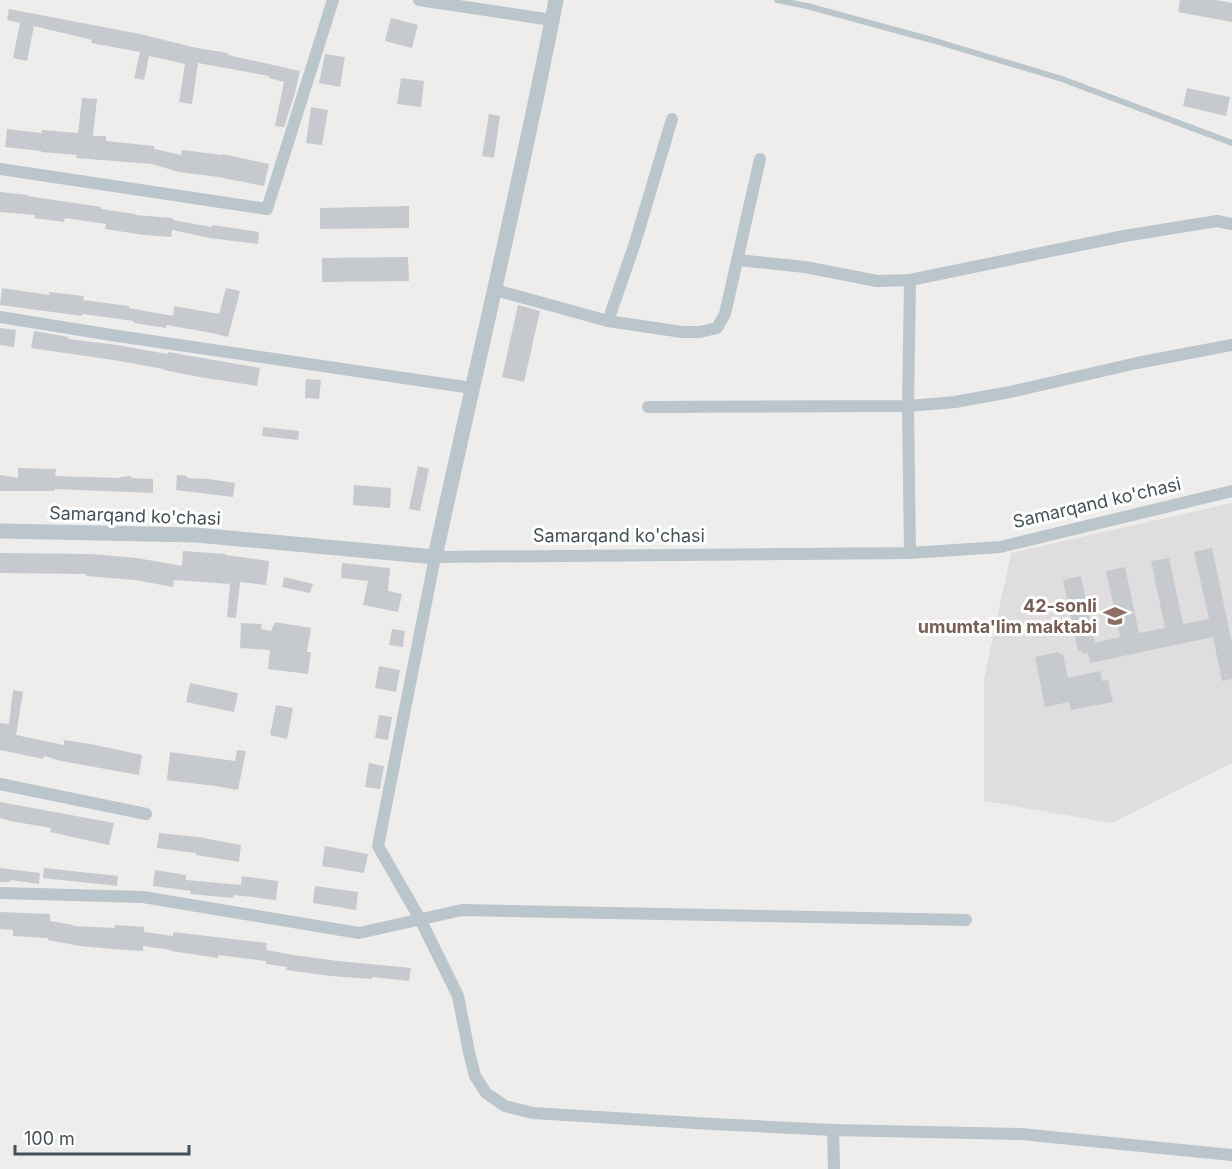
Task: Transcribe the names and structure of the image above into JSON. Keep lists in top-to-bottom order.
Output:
{
  "streets": {
    "street": ["Samarqand ko'chasi"]
  },
  "places": {
    "school or university": ["42-sonli umumta'lim maktabi"]
  },
  "scale_bar": "100 m"
}
